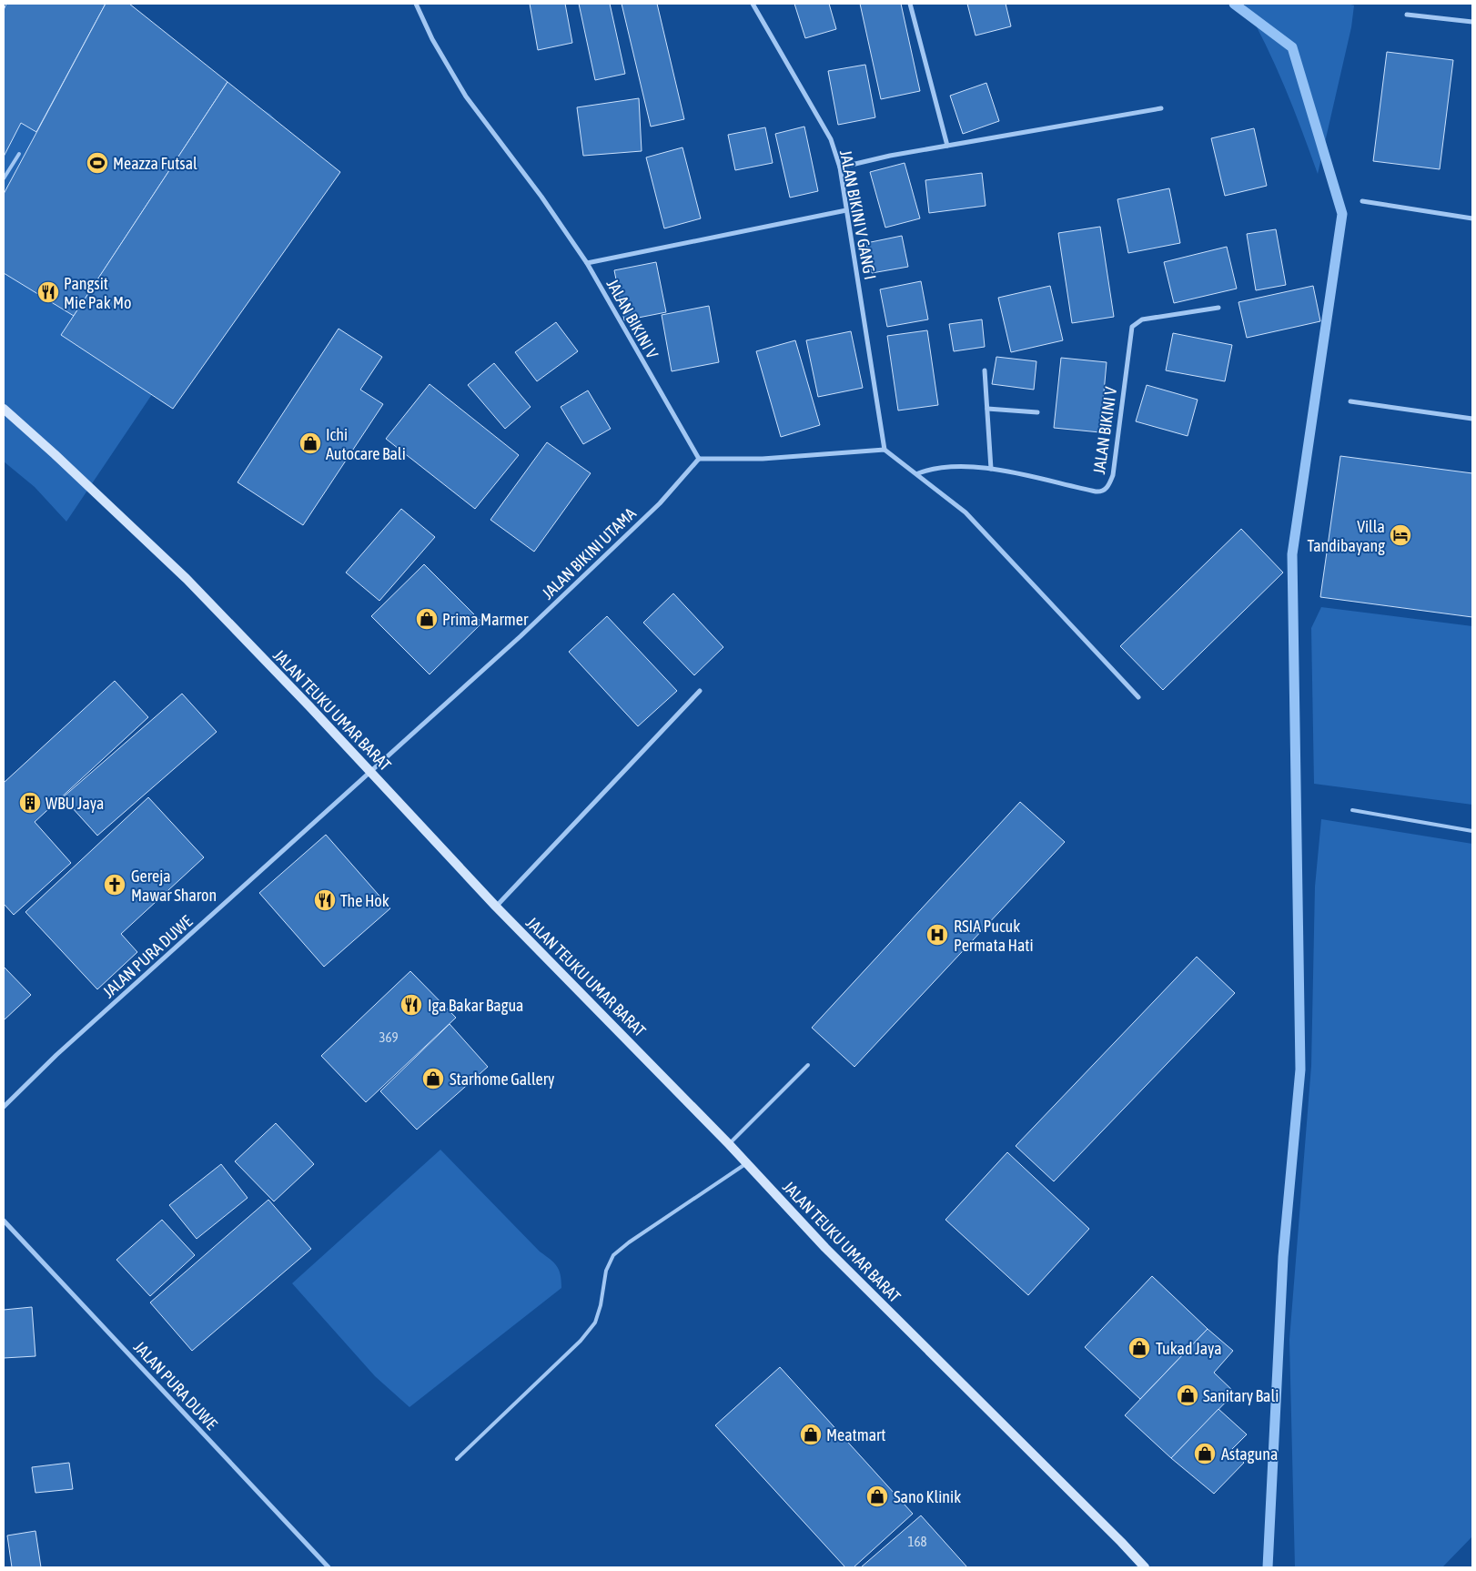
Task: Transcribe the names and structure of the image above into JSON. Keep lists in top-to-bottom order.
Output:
{
  "streets": {
    "main road": ["JALAN TEUKU UMAR BARAT"],
    "street": [
      "JALAN BIKINI V GANG I",
      "JALAN BIKINI V",
      "JALAN BIKINI UTAMA",
      "JALAN PURA DUWE"
    ]
  },
  "crossings": [
    ["JALAN BIKINI V", "JALAN BIKINI UTAMA"],
    ["JALAN BIKINI UTAMA", "JALAN TEUKU UMAR BARAT"],
    ["JALAN BIKINI UTAMA", "JALAN PURA DUWE"],
    ["JALAN TEUKU UMAR BARAT", "JALAN PURA DUWE"]
  ],
  "places": {
    "sports": ["Meazza Futsal"],
    "restaurant": ["Pangsit Mie Pak Mo", "The Hok", "Iga Bakar Bagua"],
    "shop": [
      "Ichi Autocare Bali",
      "Prima Marmer",
      "Starhome Gallery",
      "Tukad Jaya",
      "Sanitary Bali",
      "Meatmart",
      "Astaguna",
      "Sano Klinik"
    ],
    "hotel": ["Villa Tandibayang"],
    "building": ["WBU Jaya"],
    "church": ["Gereja Mawar Sharon"],
    "hospital": ["RSIA Pucuk Permata Hati"]
  },
  "house_numbers": ["369", "168"]
}
